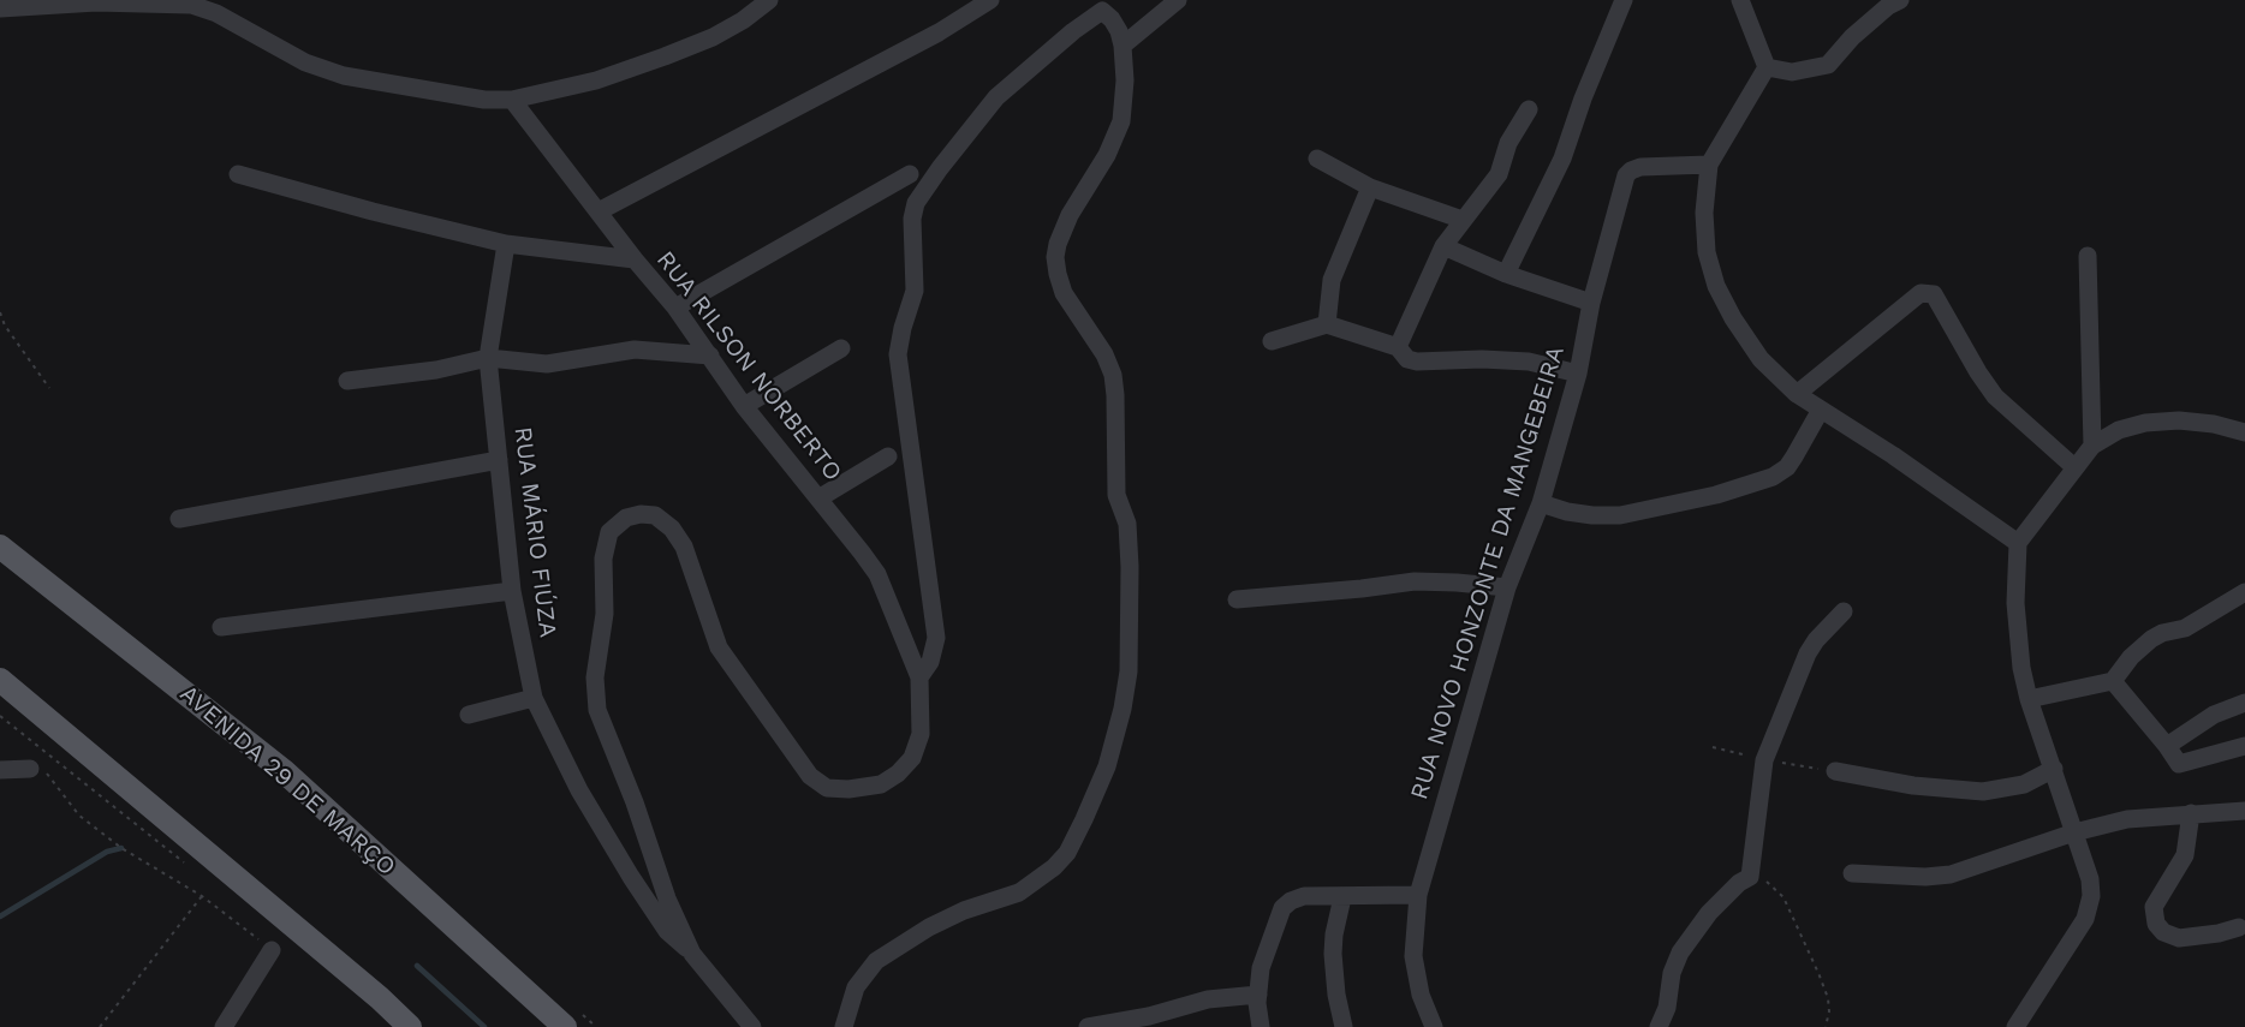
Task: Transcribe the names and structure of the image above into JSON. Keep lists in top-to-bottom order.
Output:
{
  "streets": {
    "main road": ["AVENIDA 29 DE MARÇO"],
    "street": ["RUA RILSON NORBERTO", "RUA MÁRIO FIÚZA", "RUA NOVO HONZONTE DA MANGEBEIRA"]
  }
}
